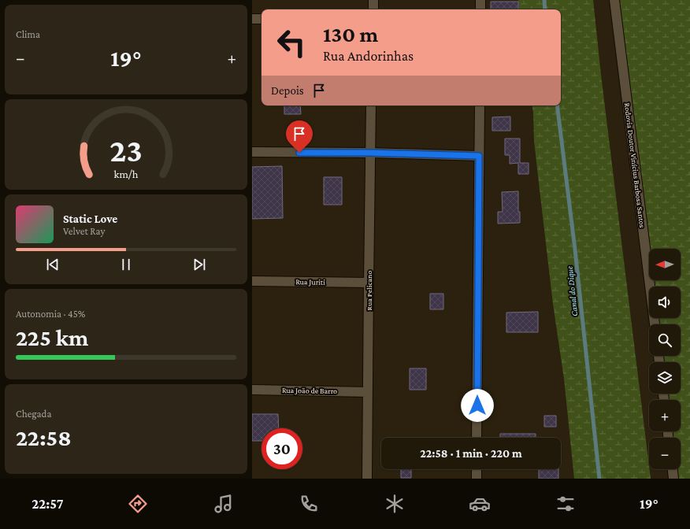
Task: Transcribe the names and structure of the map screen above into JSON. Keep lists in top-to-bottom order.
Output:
{
  "streets": {
    "street": [
      "Rodovia Doutor Vinícius Barbosa Santos",
      "Rua Juriti",
      "Rua Pelicano",
      "Rua João de Barro"
    ]
  },
  "crossings": [
    ["Rua Juriti", "Rua Pelicano"],
    ["Rua Pelicano", "Rua João de Barro"]
  ],
  "water": ["Canal do Dique"],
  "north": "left",
  "page": {
    "tile": [
      "Clima",
      ["Autonomia · 45%", "225 km"],
      ["Chegada", "22:58"]
    ],
    "turn": ["130 m", "Rua Andorinhas"],
    "heat": ["−", "19°", "+"],
    "then": "Depois",
    "song": ["Static Love", "Velvet Ray"],
    "map_buttons": ["+", "−"],
    "limit": "30",
    "trip": "22:58 · 1 min · 220 m",
    "tabs": ["22:57", "19°"],
    "gauge": ["23", "km/h"]
  }
}
